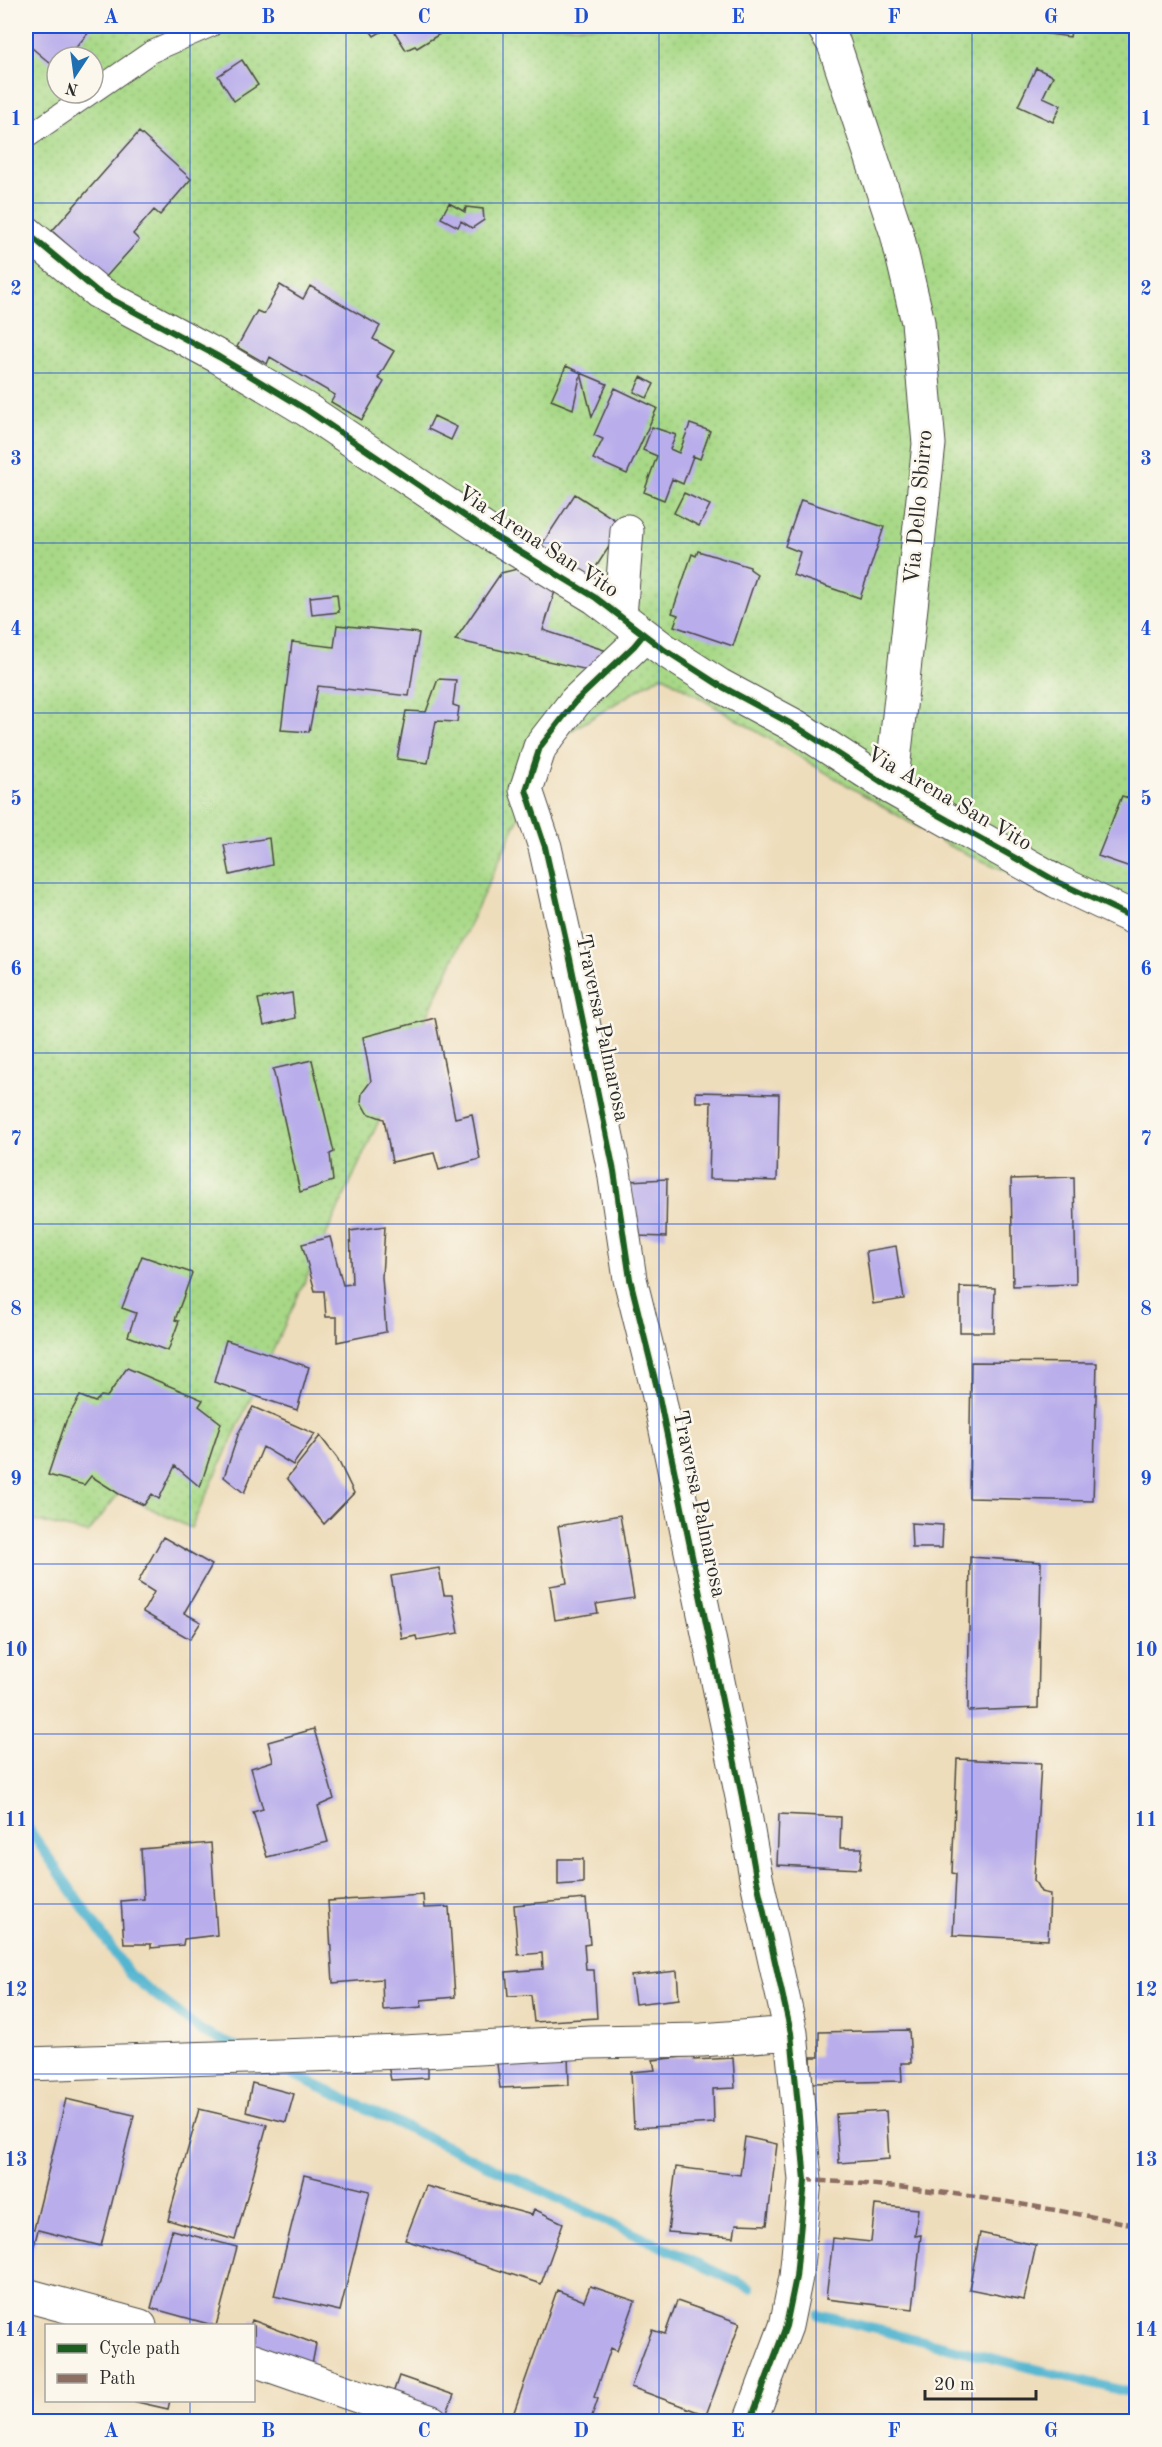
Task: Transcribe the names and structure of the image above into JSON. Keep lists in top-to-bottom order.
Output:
{
  "streets": {
    "street": ["Via Dello Sbirro", "Via Arena San Vito", "Traversa Palmarosa"]
  },
  "crossings": [
    ["Via Dello Sbirro", "Via Arena San Vito"],
    ["Via Arena San Vito", "Traversa Palmarosa"]
  ],
  "legend": ["Cycle path", "Path"],
  "scale_bar": "20 m",
  "north": "bottom",
  "grid": {
    "columns": [
      "A",
      "B",
      "C",
      "D",
      "E",
      "F",
      "G"
    ],
    "rows": [
      "1",
      "2",
      "3",
      "4",
      "5",
      "6",
      "7",
      "8",
      "9",
      "10",
      "11",
      "12",
      "13",
      "14"
    ]
  }
}
